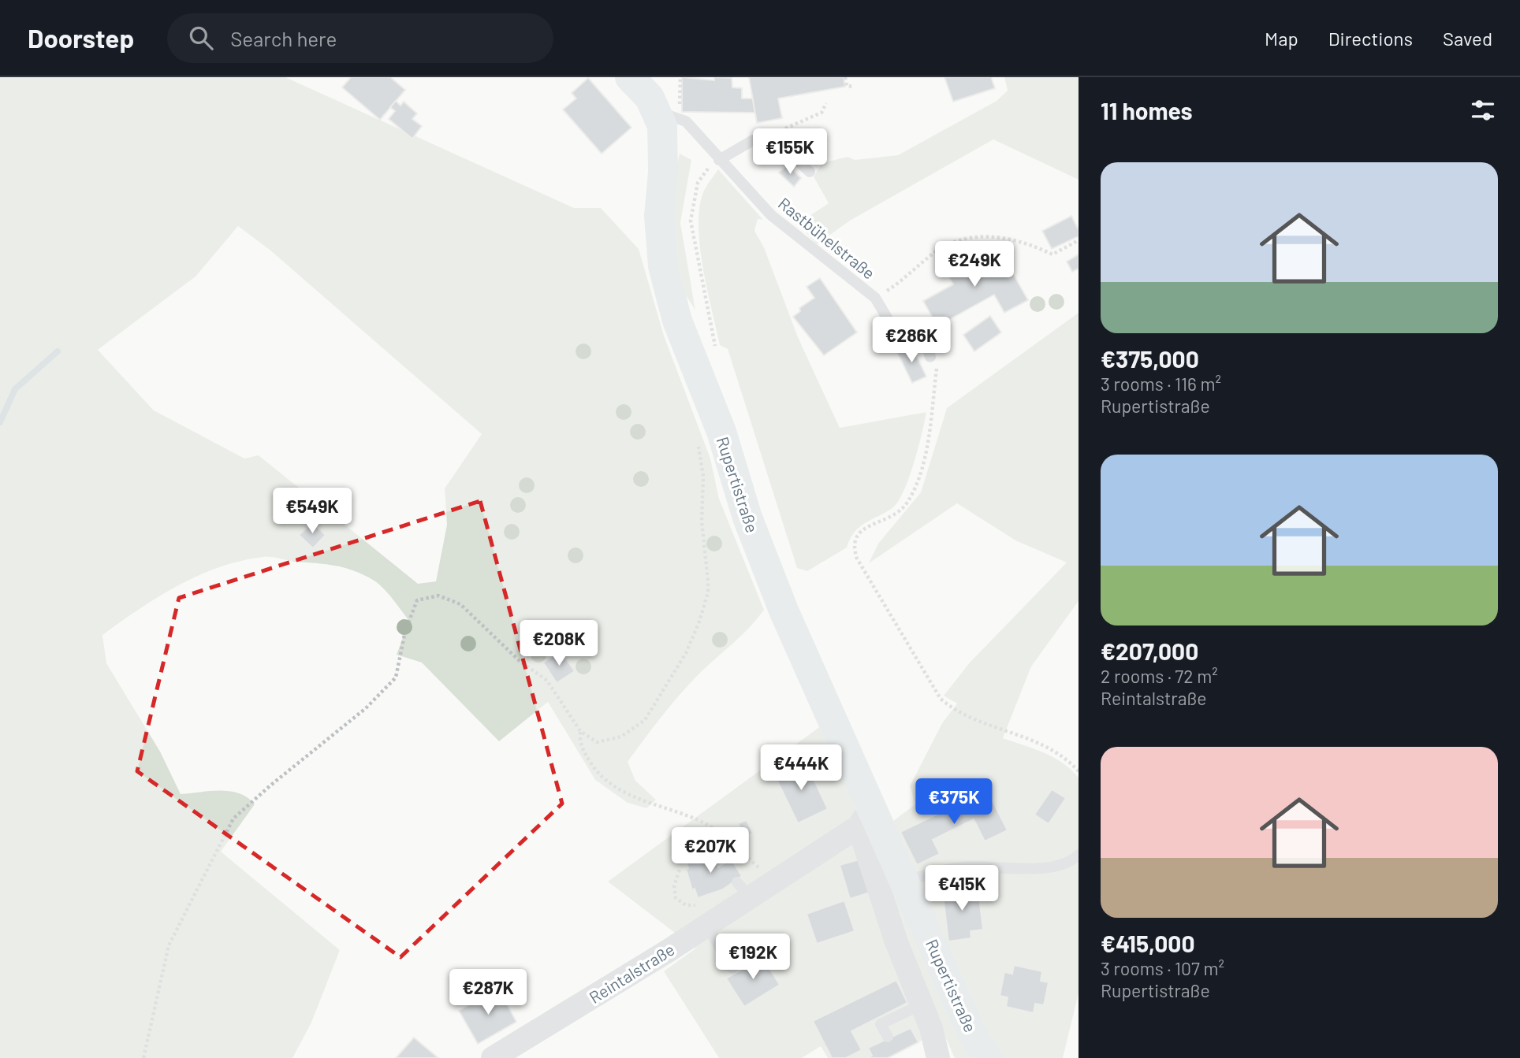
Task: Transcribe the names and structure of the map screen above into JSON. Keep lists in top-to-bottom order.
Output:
{
  "streets": {
    "main road": ["Rupertistraße"],
    "street": ["Reintalstraße"],
    "lane": ["Rastbühelstraße"]
  },
  "crossings": [
    ["Rastbühelstraße", "Rupertistraße"],
    ["Rupertistraße", "Reintalstraße"]
  ],
  "page": {
    "header": "Doorstep",
    "search": "Search here",
    "nav": ["Map", "Directions", "Saved"],
    "heading": "11 homes",
    "price": [
      "€155K",
      "€249K",
      "€286K",
      "€549K",
      "€208K",
      "€444K",
      "€375K",
      "€207K",
      "€415K",
      "€192K",
      "€287K"
    ],
    "list": [
      {
        "name": "€375,000",
        "note": "3 rooms · 116 m² · Rupertistraße"
      },
      {
        "name": "€207,000",
        "note": "2 rooms · 72 m² · Reintalstraße"
      },
      {
        "name": "€415,000",
        "note": "3 rooms · 107 m² · Rupertistraße"
      }
    ]
  }
}
